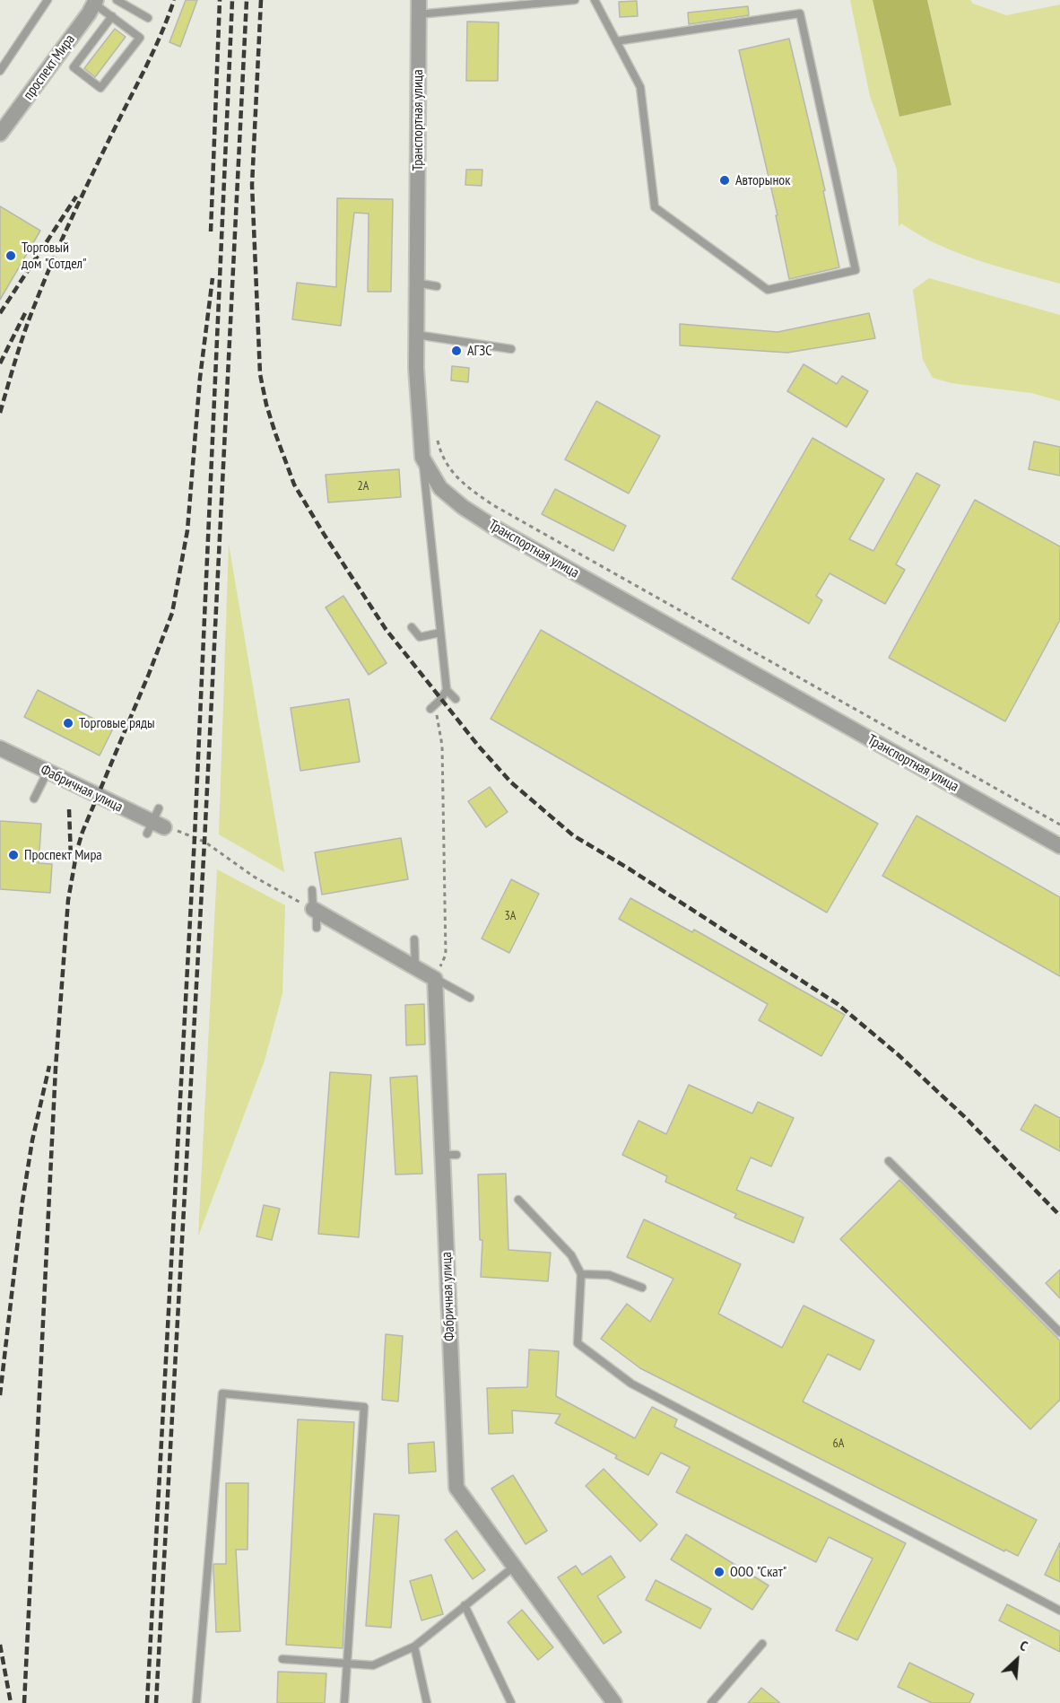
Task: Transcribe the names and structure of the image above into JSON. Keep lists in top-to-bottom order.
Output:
{
  "streets": {
    "street": ["проспект Мира", "Транспортная улица", "Фабричная улица"]
  },
  "places": [
    "Авторынок",
    "Торговый дом \"Сотдел\"",
    "АГЗС",
    "Торговые ряды",
    "Проспект Мира",
    "ООО \"Скат\""
  ],
  "house_numbers": ["2А", "3А", "6А"],
  "north": "top right"
}
